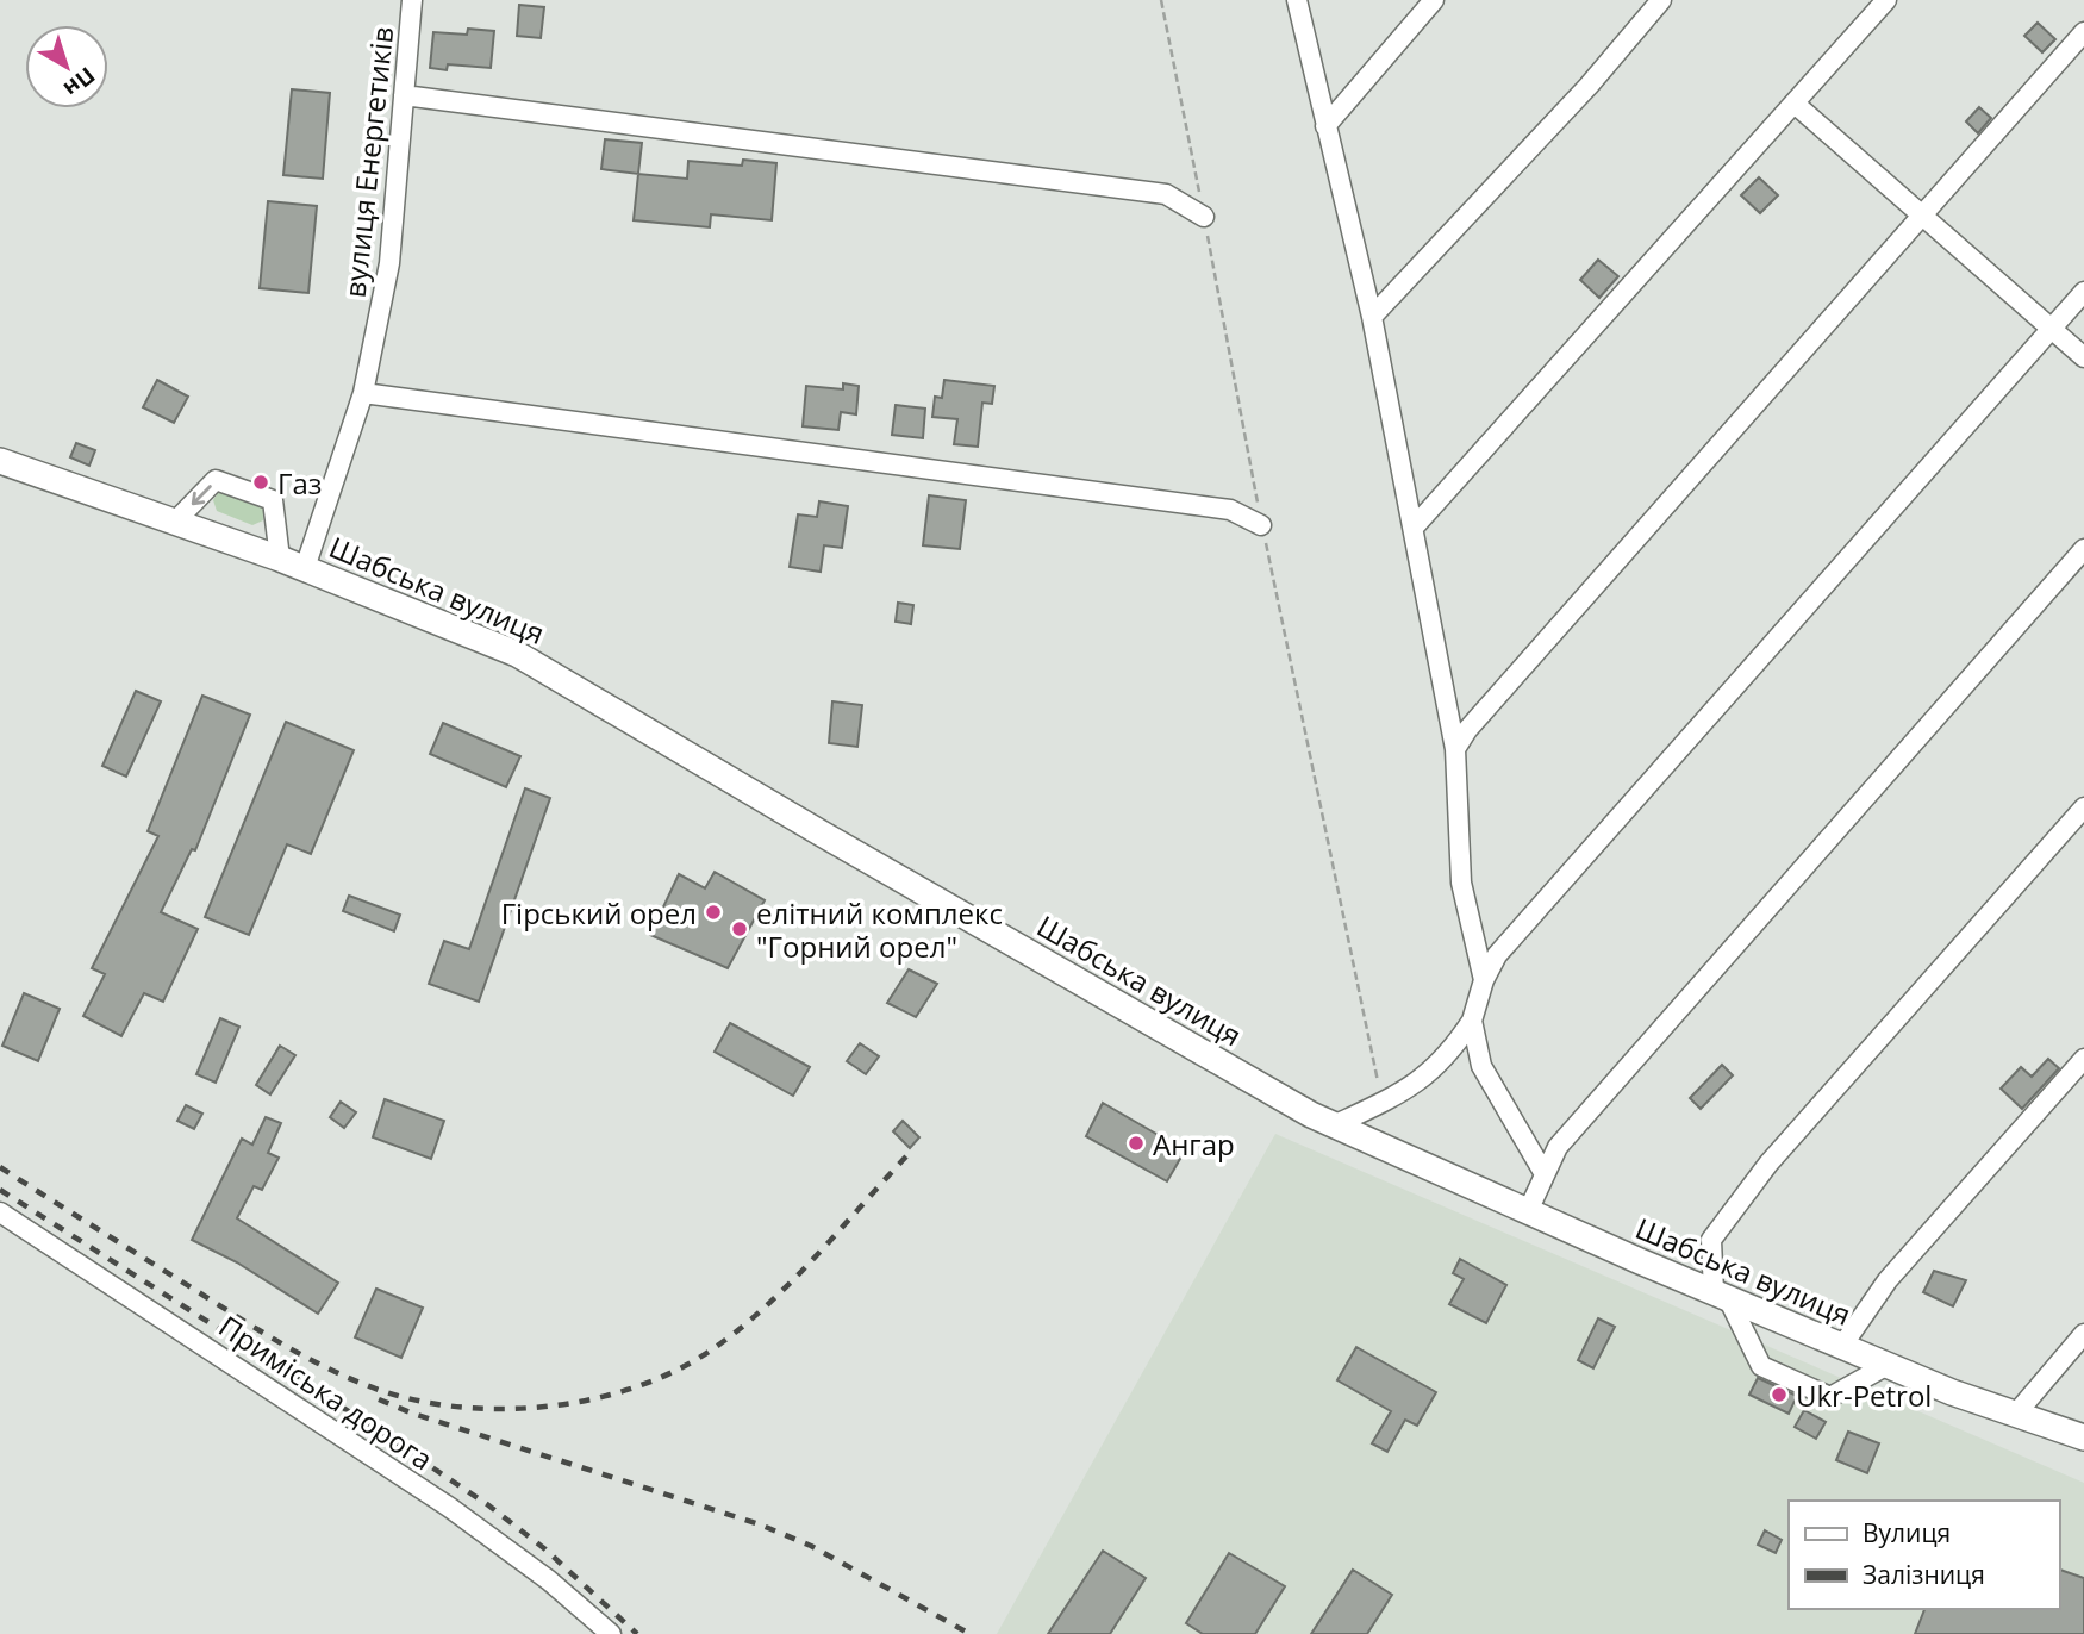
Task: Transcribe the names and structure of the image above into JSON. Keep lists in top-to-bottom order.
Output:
{
  "streets": {
    "main road": ["Шабська вулиця"],
    "street": ["вулиця Енергетиків", "Приміська дорога"]
  },
  "crossings": [
    ["вулиця Енергетиків", "Шабська вулиця"]
  ],
  "places": [
    "Газ",
    "Гірський орел",
    "елітний комплекс \"Горний орел\"",
    "Ангар",
    "Ukr-Petrol"
  ],
  "legend": ["Вулиця", "Залізниця"],
  "north": "bottom right"
}
